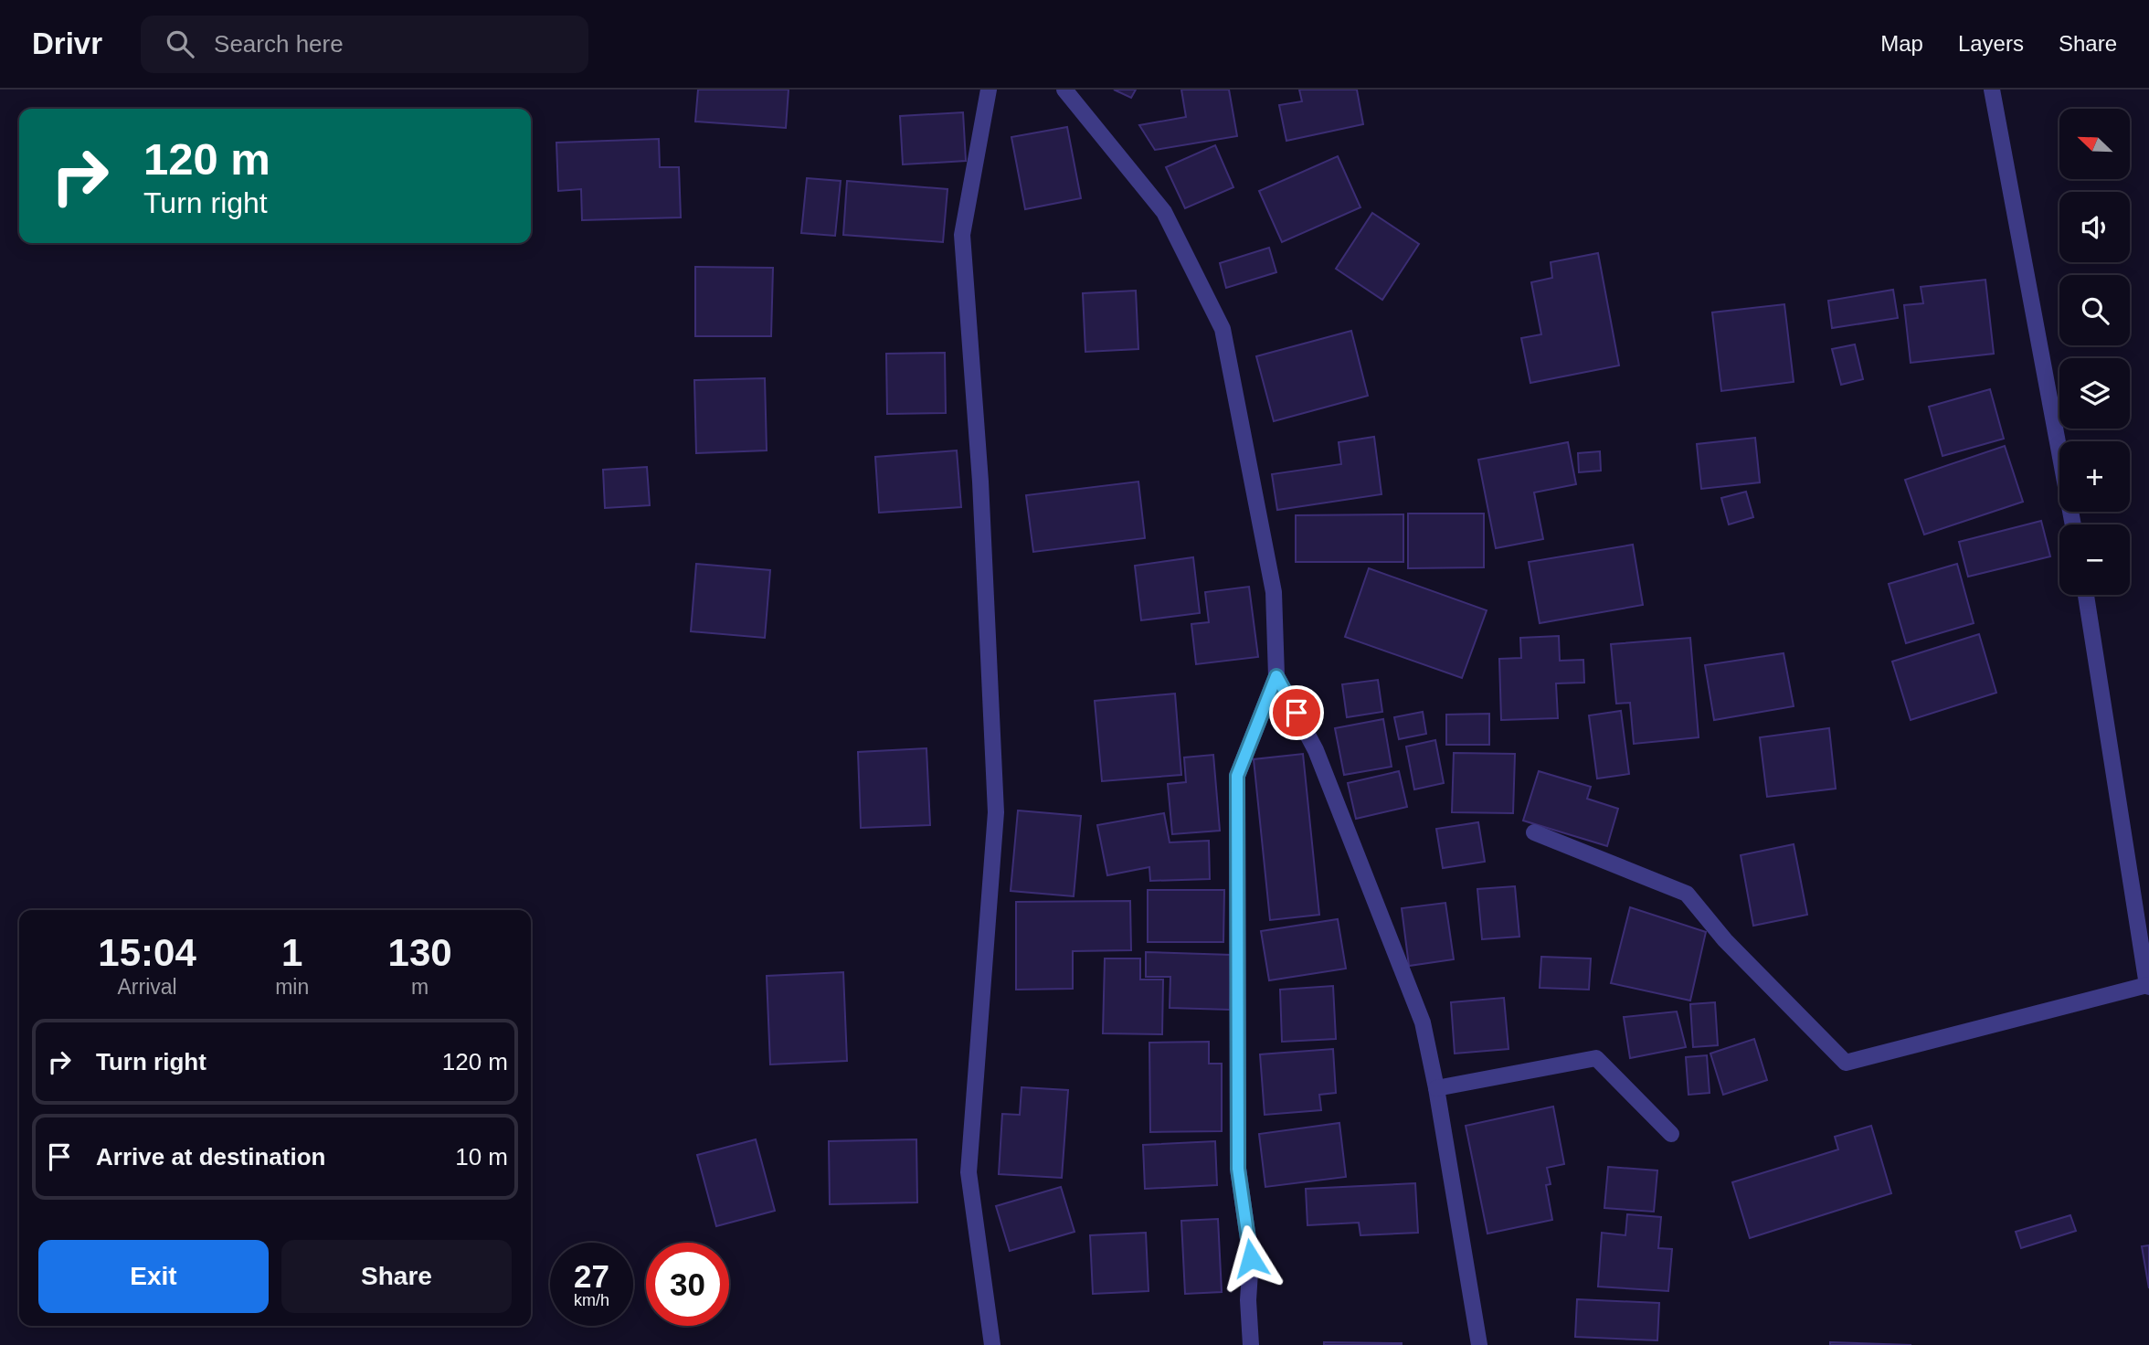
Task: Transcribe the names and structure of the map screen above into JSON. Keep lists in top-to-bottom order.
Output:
{
  "north": "top left",
  "page": {
    "header": "Drivr",
    "search": "Search here",
    "nav": ["Map", "Layers", "Share"],
    "map_buttons": ["+", "−"],
    "turn": ["120 m", "Turn right"],
    "eta": [
      "15:04",
      "Arrival",
      "1",
      "min",
      "130",
      "m"
    ],
    "list": [
      {
        "name": "Turn right",
        "value": "120 m"
      },
      {
        "name": "Arrive at destination",
        "value": "10 m"
      }
    ],
    "buttons": ["Exit", "Share"],
    "speed": "27 km/h",
    "limit": "30"
  }
}
